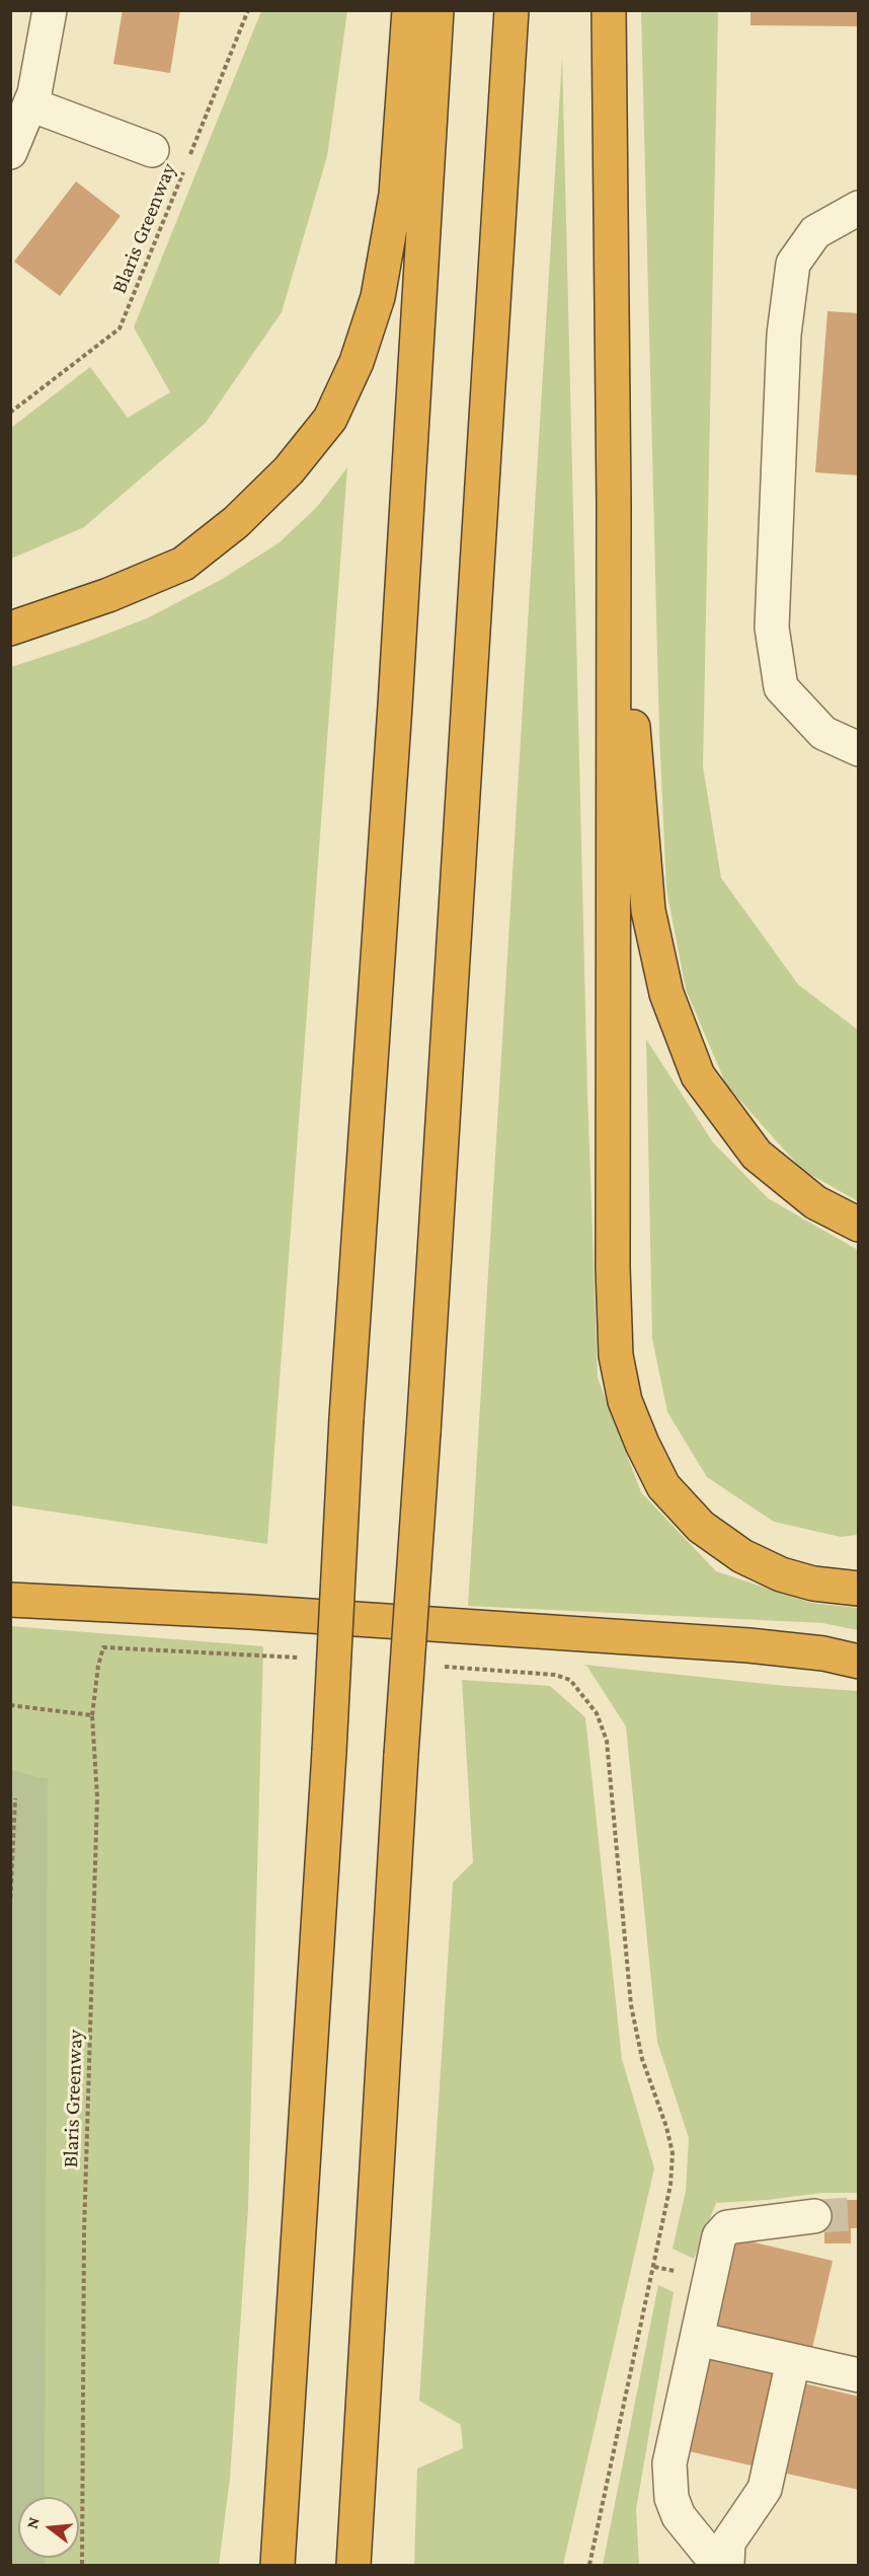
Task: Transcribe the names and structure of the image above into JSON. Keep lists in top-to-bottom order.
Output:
{
  "streets": {
    "path": ["Blaris Greenway"]
  },
  "north": "left"
}
